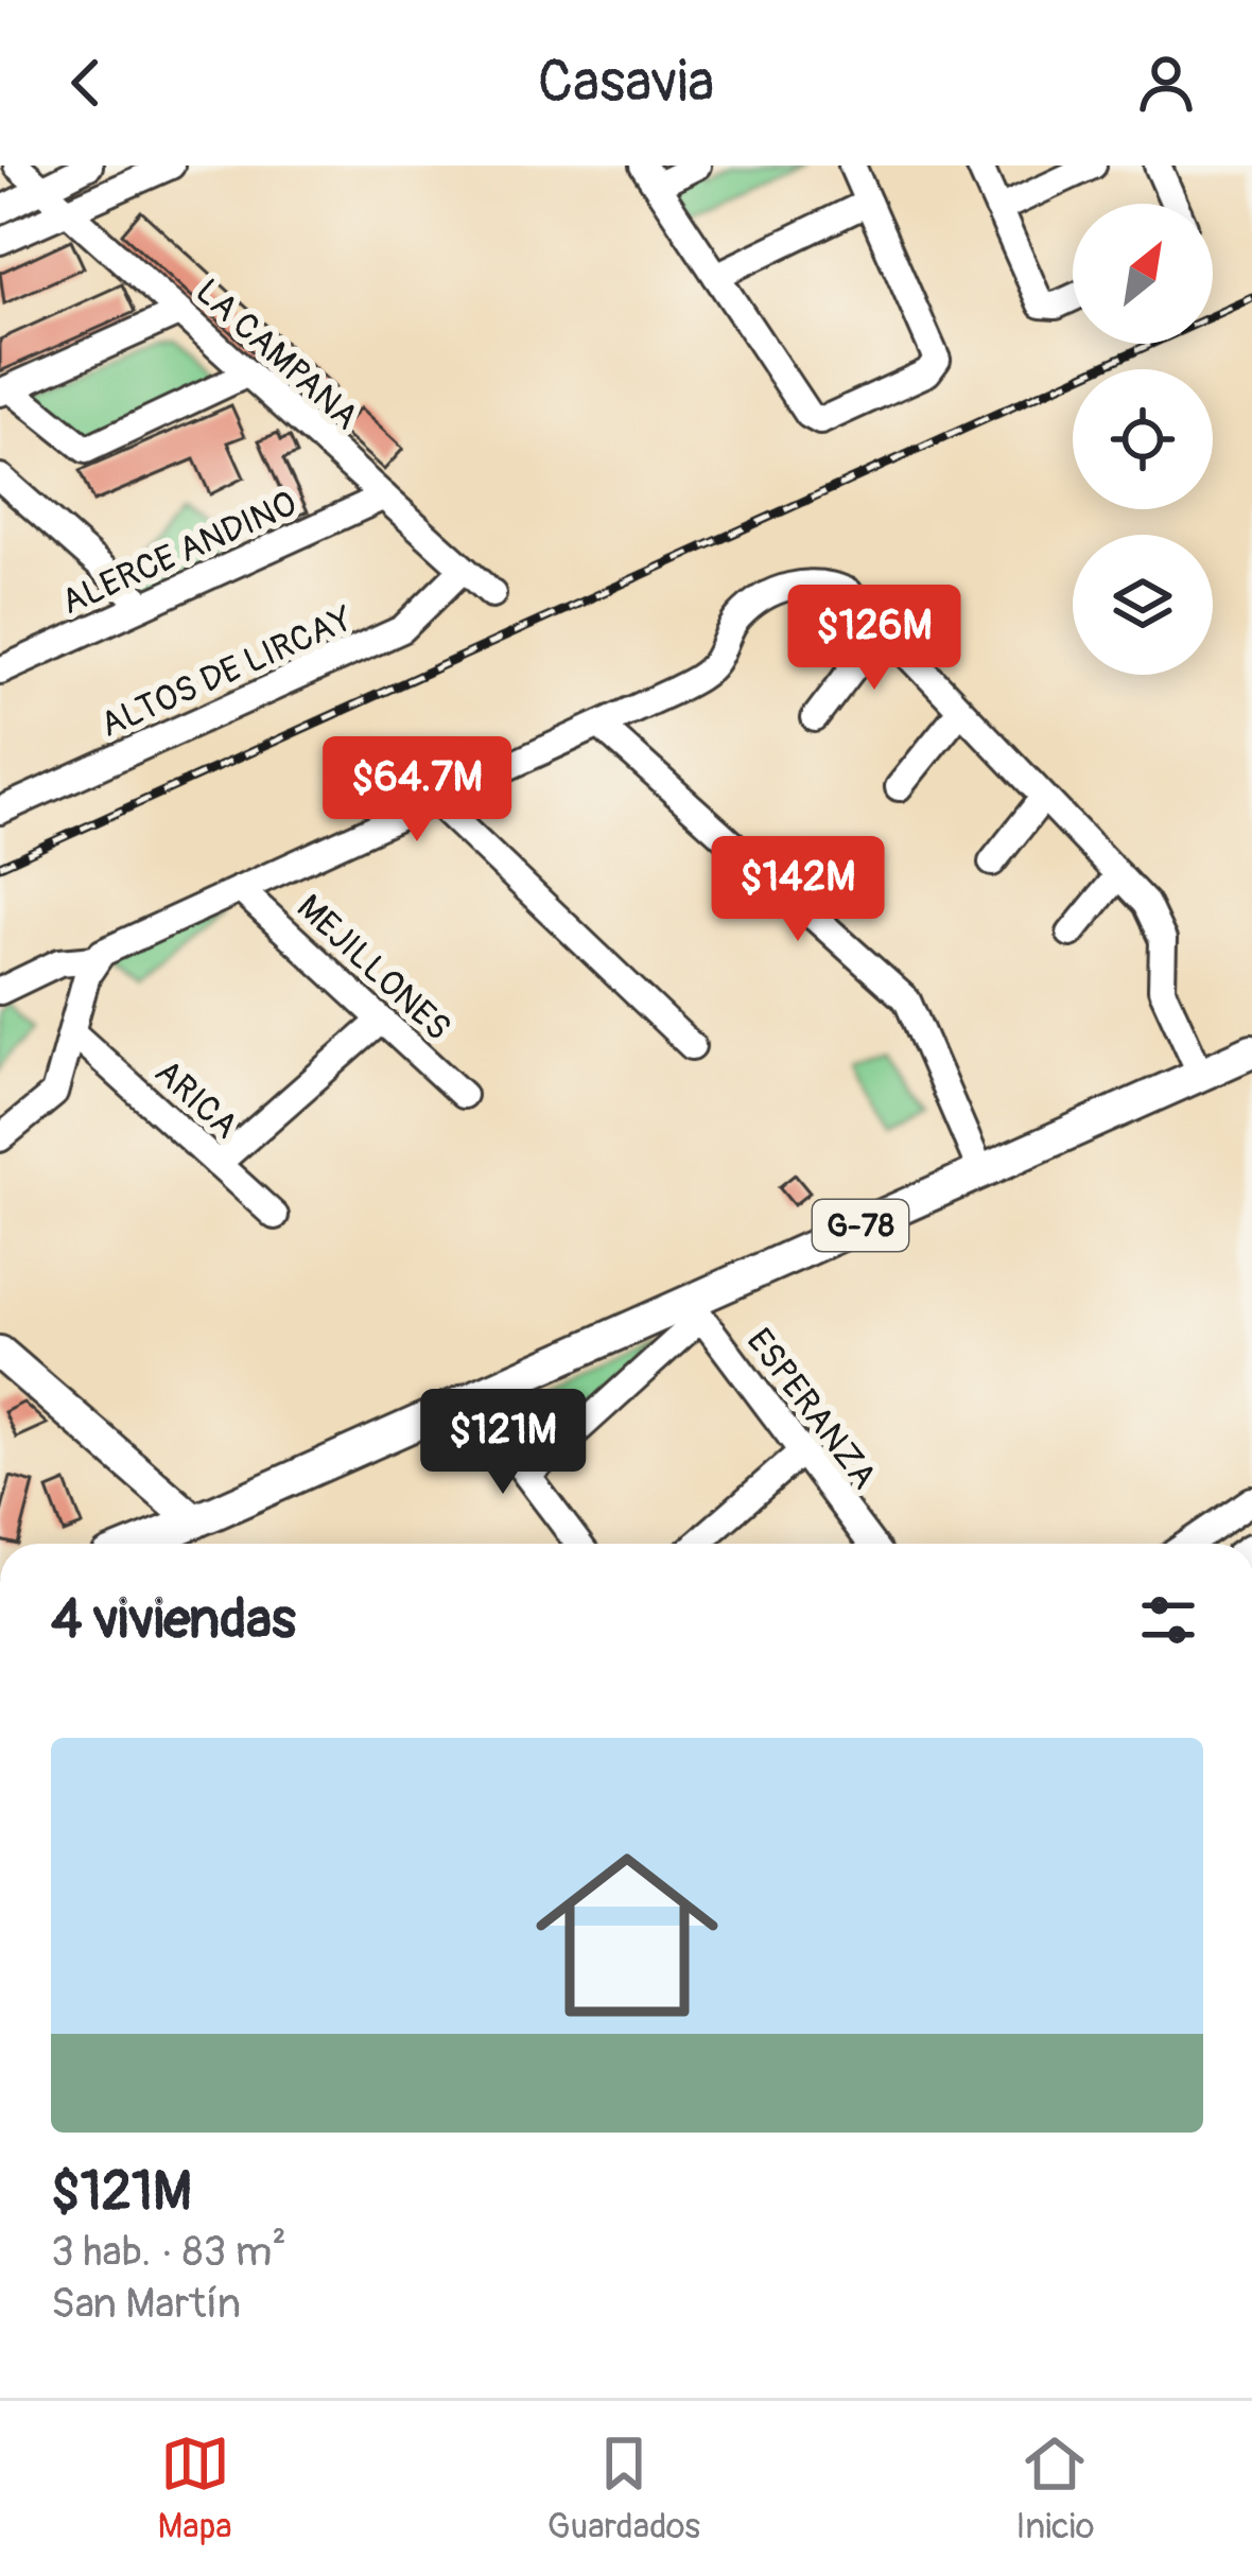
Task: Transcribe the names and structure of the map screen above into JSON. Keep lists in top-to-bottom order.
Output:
{
  "streets": {
    "main road": ["G-78"],
    "street": [
      "LA CAMPANA",
      "ALERCE ANDINO",
      "ALTOS DE LIRCAY",
      "MEJILLONES",
      "ARICA",
      "ESPERANZA"
    ]
  },
  "crossings": [
    ["LA CAMPANA", "ALERCE ANDINO"],
    ["LA CAMPANA", "ALTOS DE LIRCAY"],
    ["G-78", "ESPERANZA"]
  ],
  "north": "top right",
  "page": {
    "header": "Casavia",
    "price": [
      "$126M",
      "$64.7M",
      "$142M",
      "$121M"
    ],
    "heading": "4 viviendas",
    "list": [
      {
        "name": "$121M",
        "note": "3 hab. · 83 m² · San Martín"
      }
    ],
    "tabs": ["Mapa", "Guardados", "Inicio"]
  }
}
